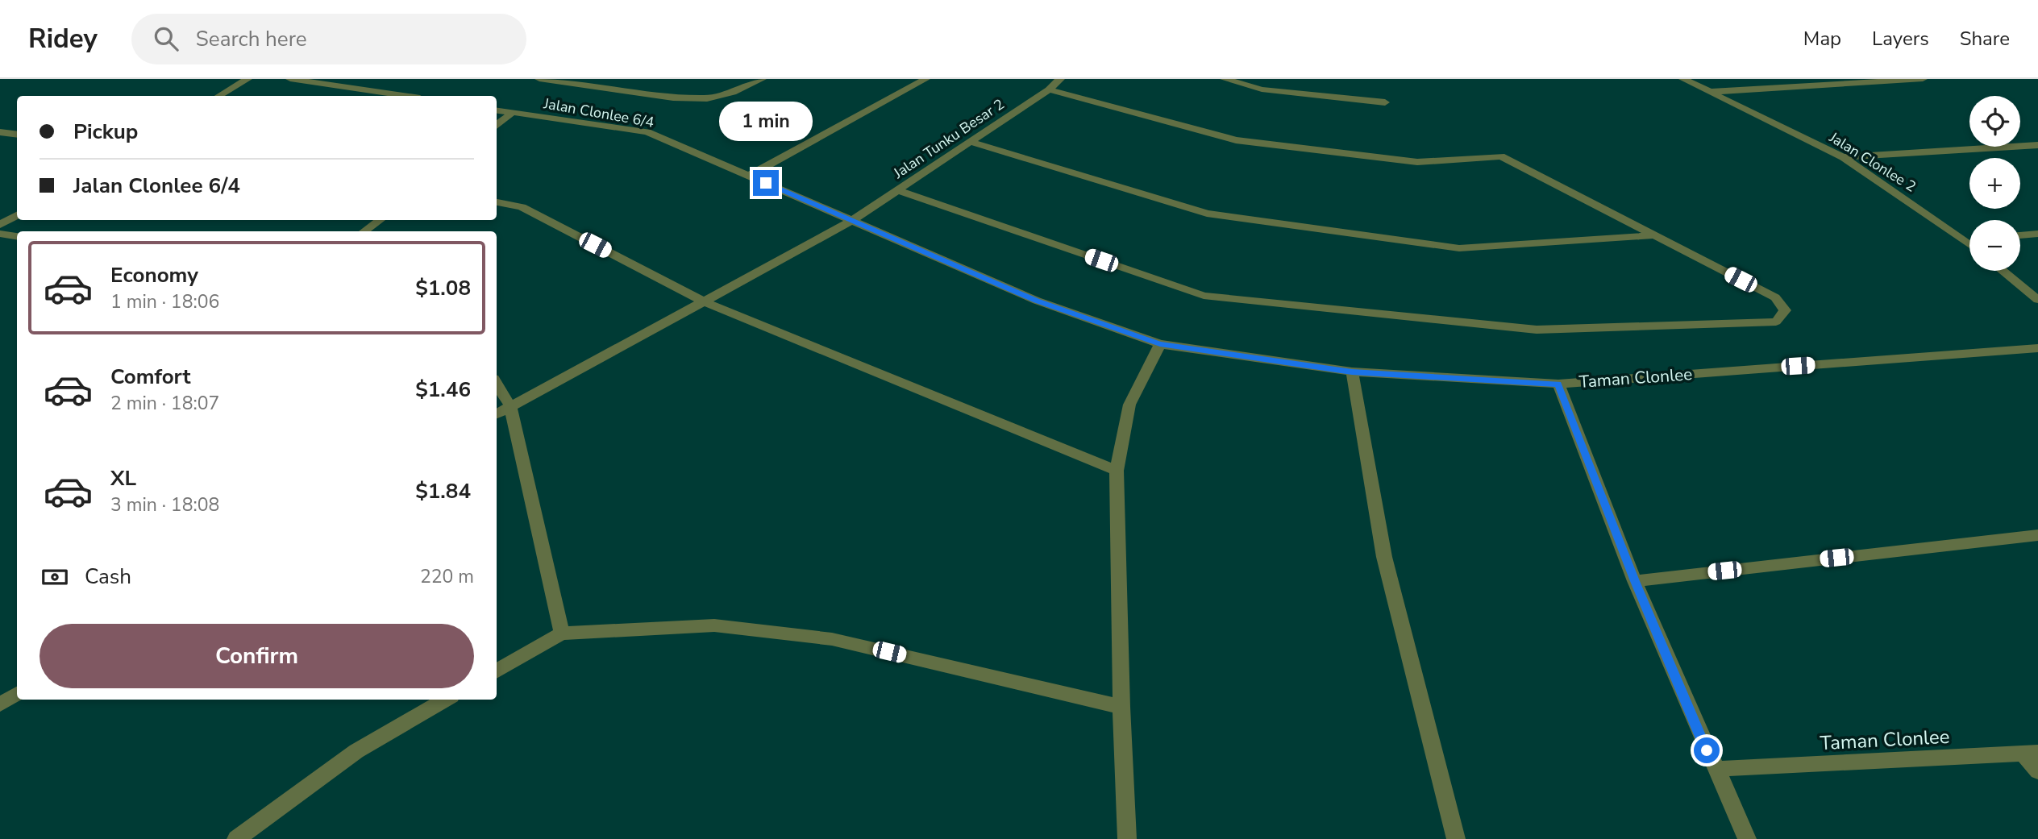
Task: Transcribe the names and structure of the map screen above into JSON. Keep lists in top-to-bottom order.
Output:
{
  "streets": {
    "street": [
      "Jalan Clonlee 6/4",
      "Jalan Tunku Besar 2",
      "Jalan Clonlee 2",
      "Taman Clonlee"
    ]
  },
  "crossings": [
    ["Jalan Clonlee 6/4", "Jalan Tunku Besar 2"],
    ["Jalan Clonlee 6/4", "Taman Clonlee"],
    ["Jalan Tunku Besar 2", "Taman Clonlee"]
  ],
  "page": {
    "header": "Ridey",
    "search": "Search here",
    "nav": ["Map", "Layers", "Share"],
    "map_buttons": ["+", "−"],
    "banner": ["Pickup", "Jalan Clonlee 6/4"],
    "bubble": "1 min",
    "list": [
      {
        "name": "Economy",
        "note": "1 min · 18:06",
        "value": "$1.08"
      },
      {
        "name": "Comfort",
        "note": "2 min · 18:07",
        "value": "$1.46"
      },
      {
        "name": "XL",
        "note": "3 min · 18:08",
        "value": "$1.84"
      }
    ],
    "pay": ["Cash", "220 m"],
    "buttons": "Confirm"
  }
}
